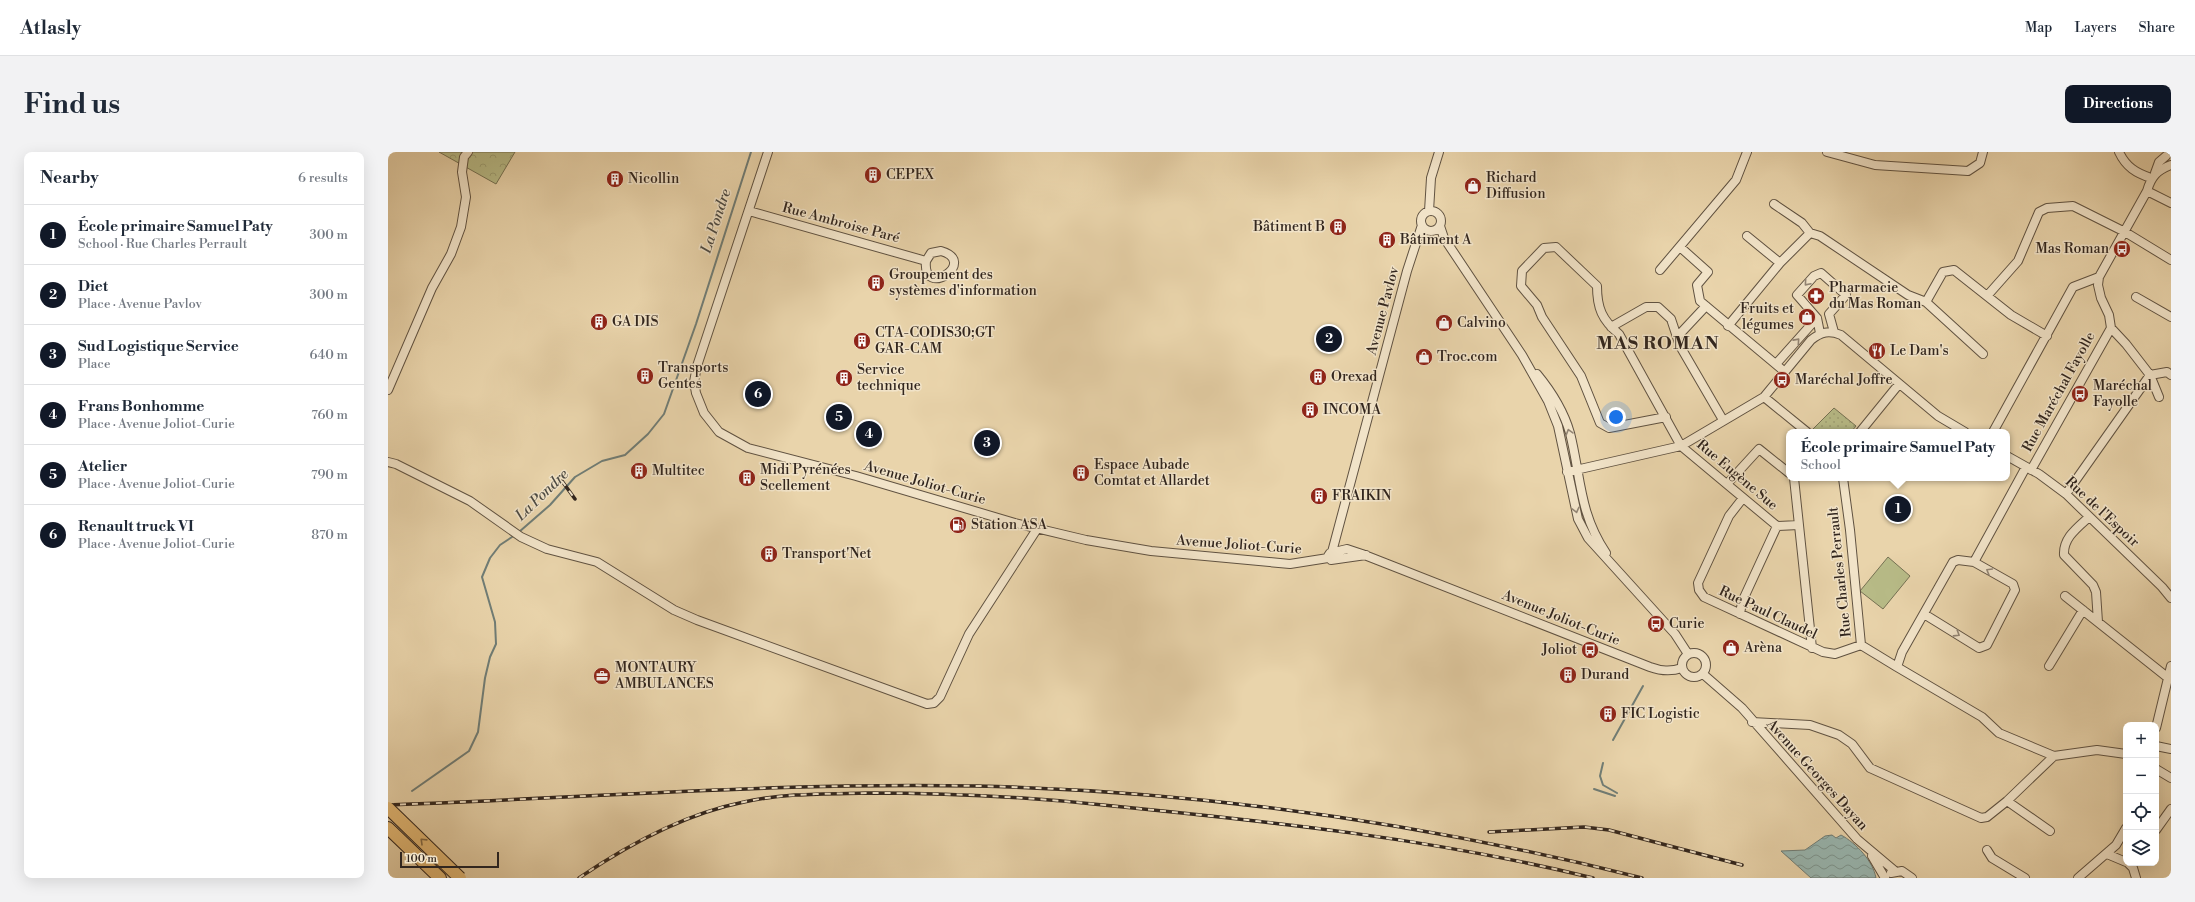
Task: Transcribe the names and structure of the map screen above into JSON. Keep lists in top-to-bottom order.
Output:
{
  "streets": {
    "street": [
      "Rue Ambroise Paré",
      "Avenue Pavlov",
      "Rue Maréchal Fayolle",
      "Rue Eugène Sue",
      "Avenue Joliot-Curie",
      "Rue de l'Espoir",
      "Rue Charles Perrault",
      "Rue Paul Claudel",
      "Avenue Georges Dayan"
    ]
  },
  "crossings": [
    ["Rue Ambroise Paré", "Avenue Joliot-Curie"],
    ["Avenue Pavlov", "Avenue Joliot-Curie"],
    ["Rue Maréchal Fayolle", "Rue de l'Espoir"],
    ["Rue Eugène Sue", "Rue Paul Claudel"],
    ["Avenue Joliot-Curie", "Avenue Georges Dayan"],
    ["Rue Charles Perrault", "Rue Paul Claudel"]
  ],
  "districts": ["MAS ROMAN"],
  "water": ["La Pondre"],
  "places": {
    "building": [
      "CEPEX",
      "Nicollin",
      "Bâtiment B",
      "Bâtiment A",
      "Groupement des systèmes d'information",
      "GA DIS",
      "CTA-CODIS30;GT GAR-CAM",
      "Transports Gentes",
      "Orexad",
      "Service technique",
      "INCOMA",
      "Multitec",
      "Espace Aubade Comtat et Allardet",
      "Midi Pyrénées Scellement",
      "FRAIKIN",
      "Transport'Net",
      "Durand",
      "FIC Logistic"
    ],
    "shop": [
      "Richard Diffusion",
      "Fruits et légumes",
      "Calvino",
      "Troc.com",
      "Arèna"
    ],
    "bus stop": [
      "Mas Roman",
      "Maréchal Joffre",
      "Maréchal Fayolle",
      "Curie",
      "Joliot"
    ],
    "pharmacy": ["Pharmacie du Mas Roman"],
    "restaurant": ["Le Dam's"],
    "fuel station": ["Station ASA"],
    "office": ["MONTAURY AMBULANCES"]
  },
  "scale_bar": "100 m",
  "page": {
    "header": "Atlasly",
    "nav": ["Map", "Layers", "Share"],
    "buttons": "Directions",
    "title": "Find us",
    "heading": ["Nearby", "6 results"],
    "list": [
      {
        "mark": "1",
        "name": "École primaire Samuel Paty",
        "note": "School · Rue Charles Perrault",
        "value": "300 m"
      },
      {
        "mark": "2",
        "name": "Diet",
        "note": "Place · Avenue Pavlov",
        "value": "300 m"
      },
      {
        "mark": "3",
        "name": "Sud Logistique Service",
        "note": "Place",
        "value": "640 m"
      },
      {
        "mark": "4",
        "name": "Frans Bonhomme",
        "note": "Place · Avenue Joliot-Curie",
        "value": "760 m"
      },
      {
        "mark": "5",
        "name": "Atelier",
        "note": "Place · Avenue Joliot-Curie",
        "value": "790 m"
      },
      {
        "mark": "6",
        "name": "Renault truck VI",
        "note": "Place · Avenue Joliot-Curie",
        "value": "870 m"
      }
    ],
    "pins": [
      "2",
      "6",
      "5",
      "4",
      "3",
      "1"
    ],
    "popup": ["École primaire Samuel Paty", "School"],
    "map_buttons": ["+", "−"],
    "scale": "100 m"
  }
}
